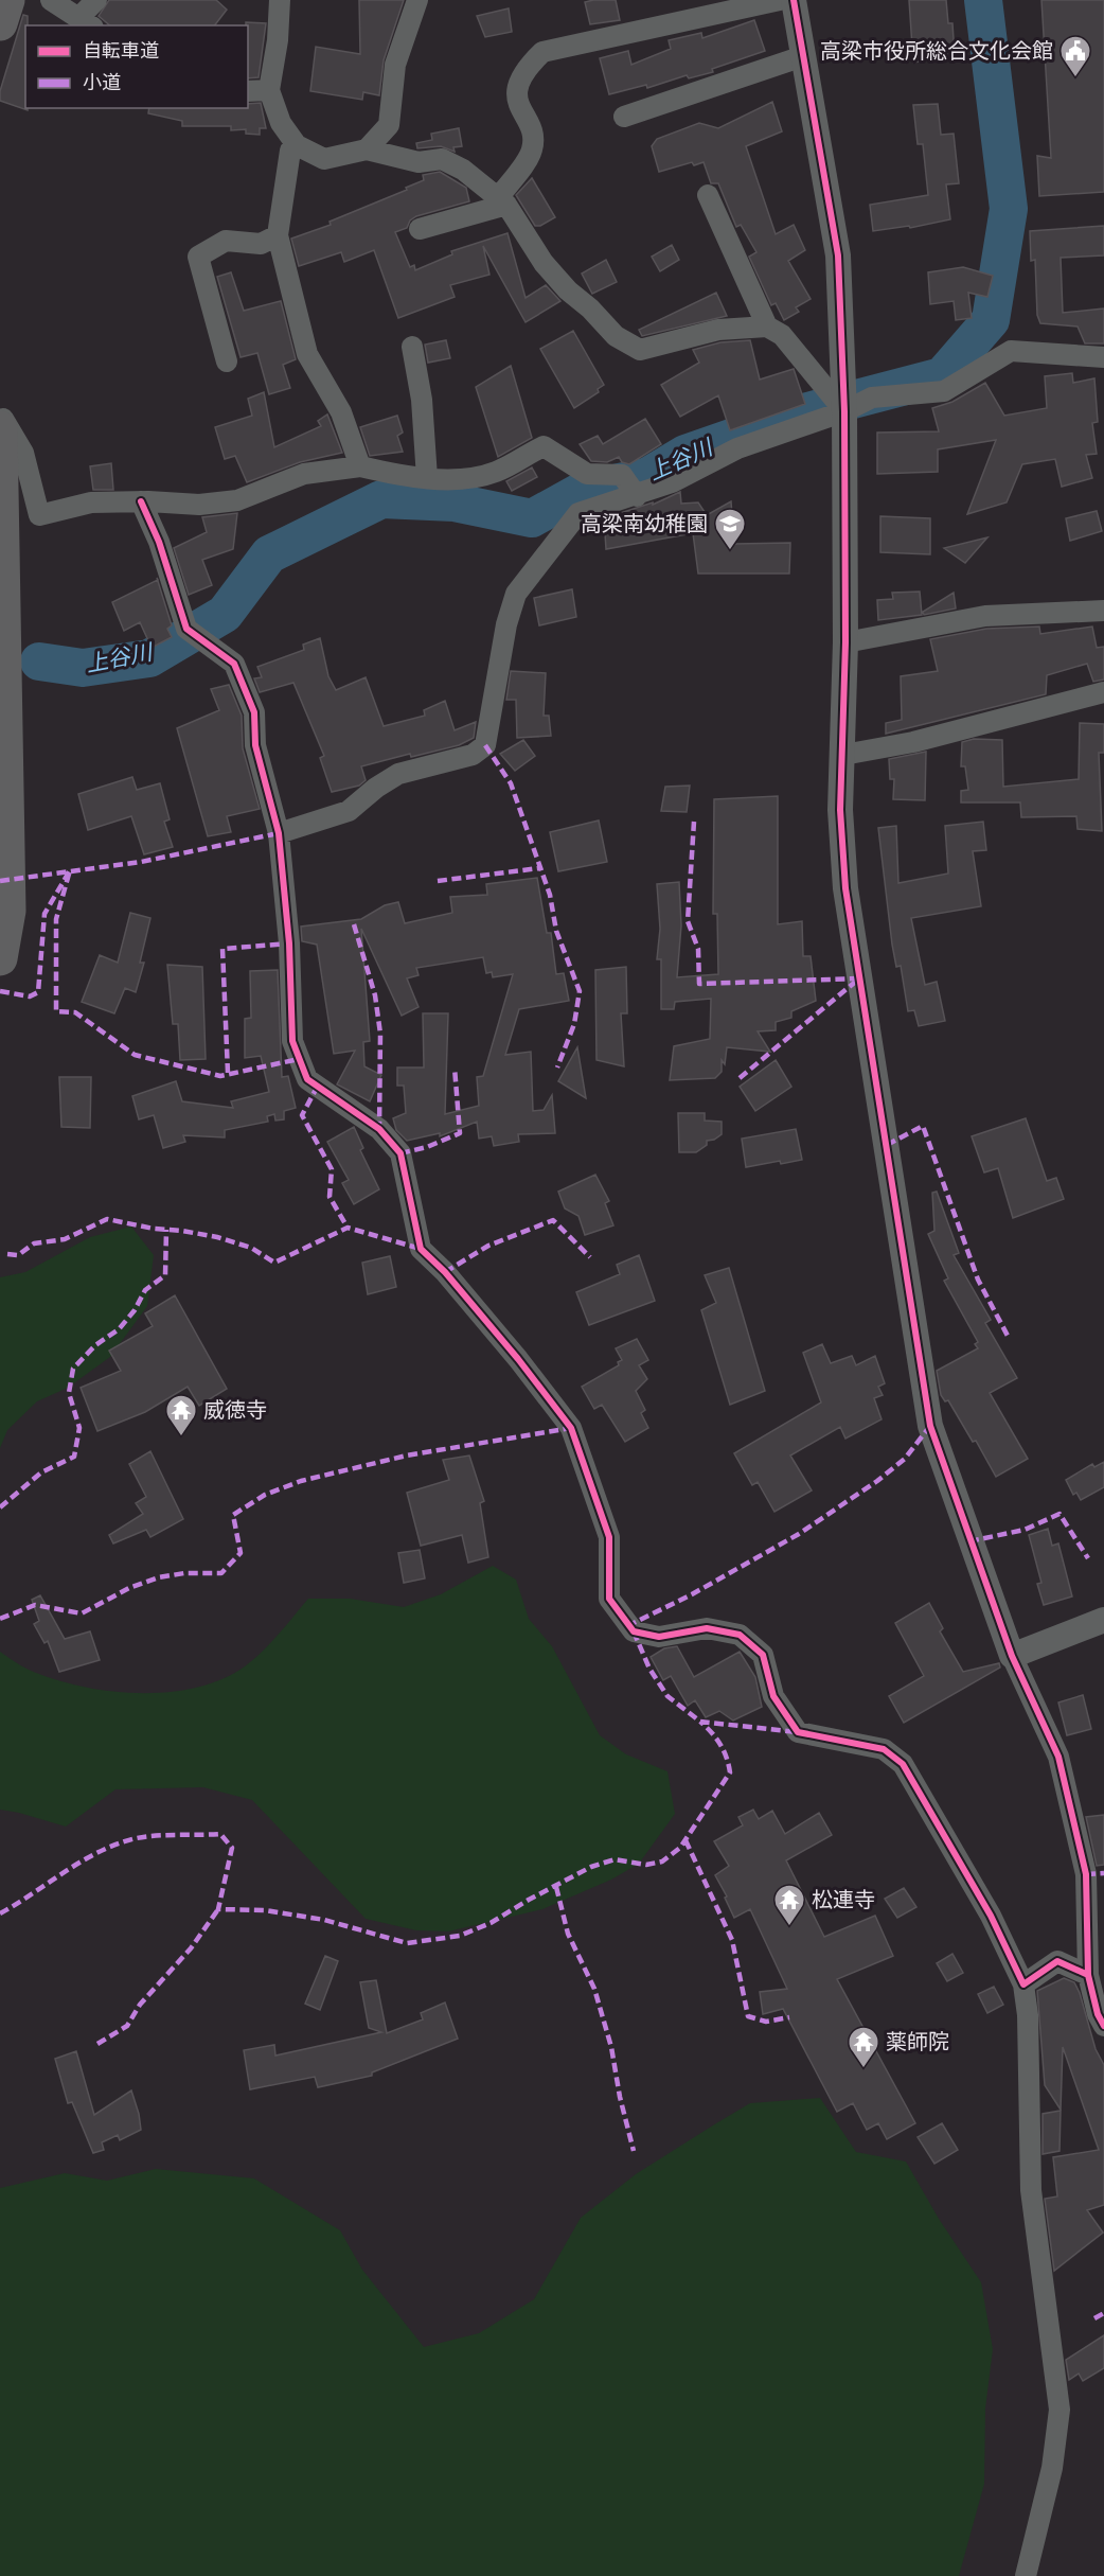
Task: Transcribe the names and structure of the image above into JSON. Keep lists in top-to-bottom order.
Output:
{
  "water": ["上谷川"],
  "places": {
    "public building": ["高梁市役所総合文化会館"],
    "school or university": ["高梁南幼稚園"],
    "temple": ["威徳寺", "松連寺", "薬師院"]
  },
  "legend": ["自転車道", "小道"]
}
